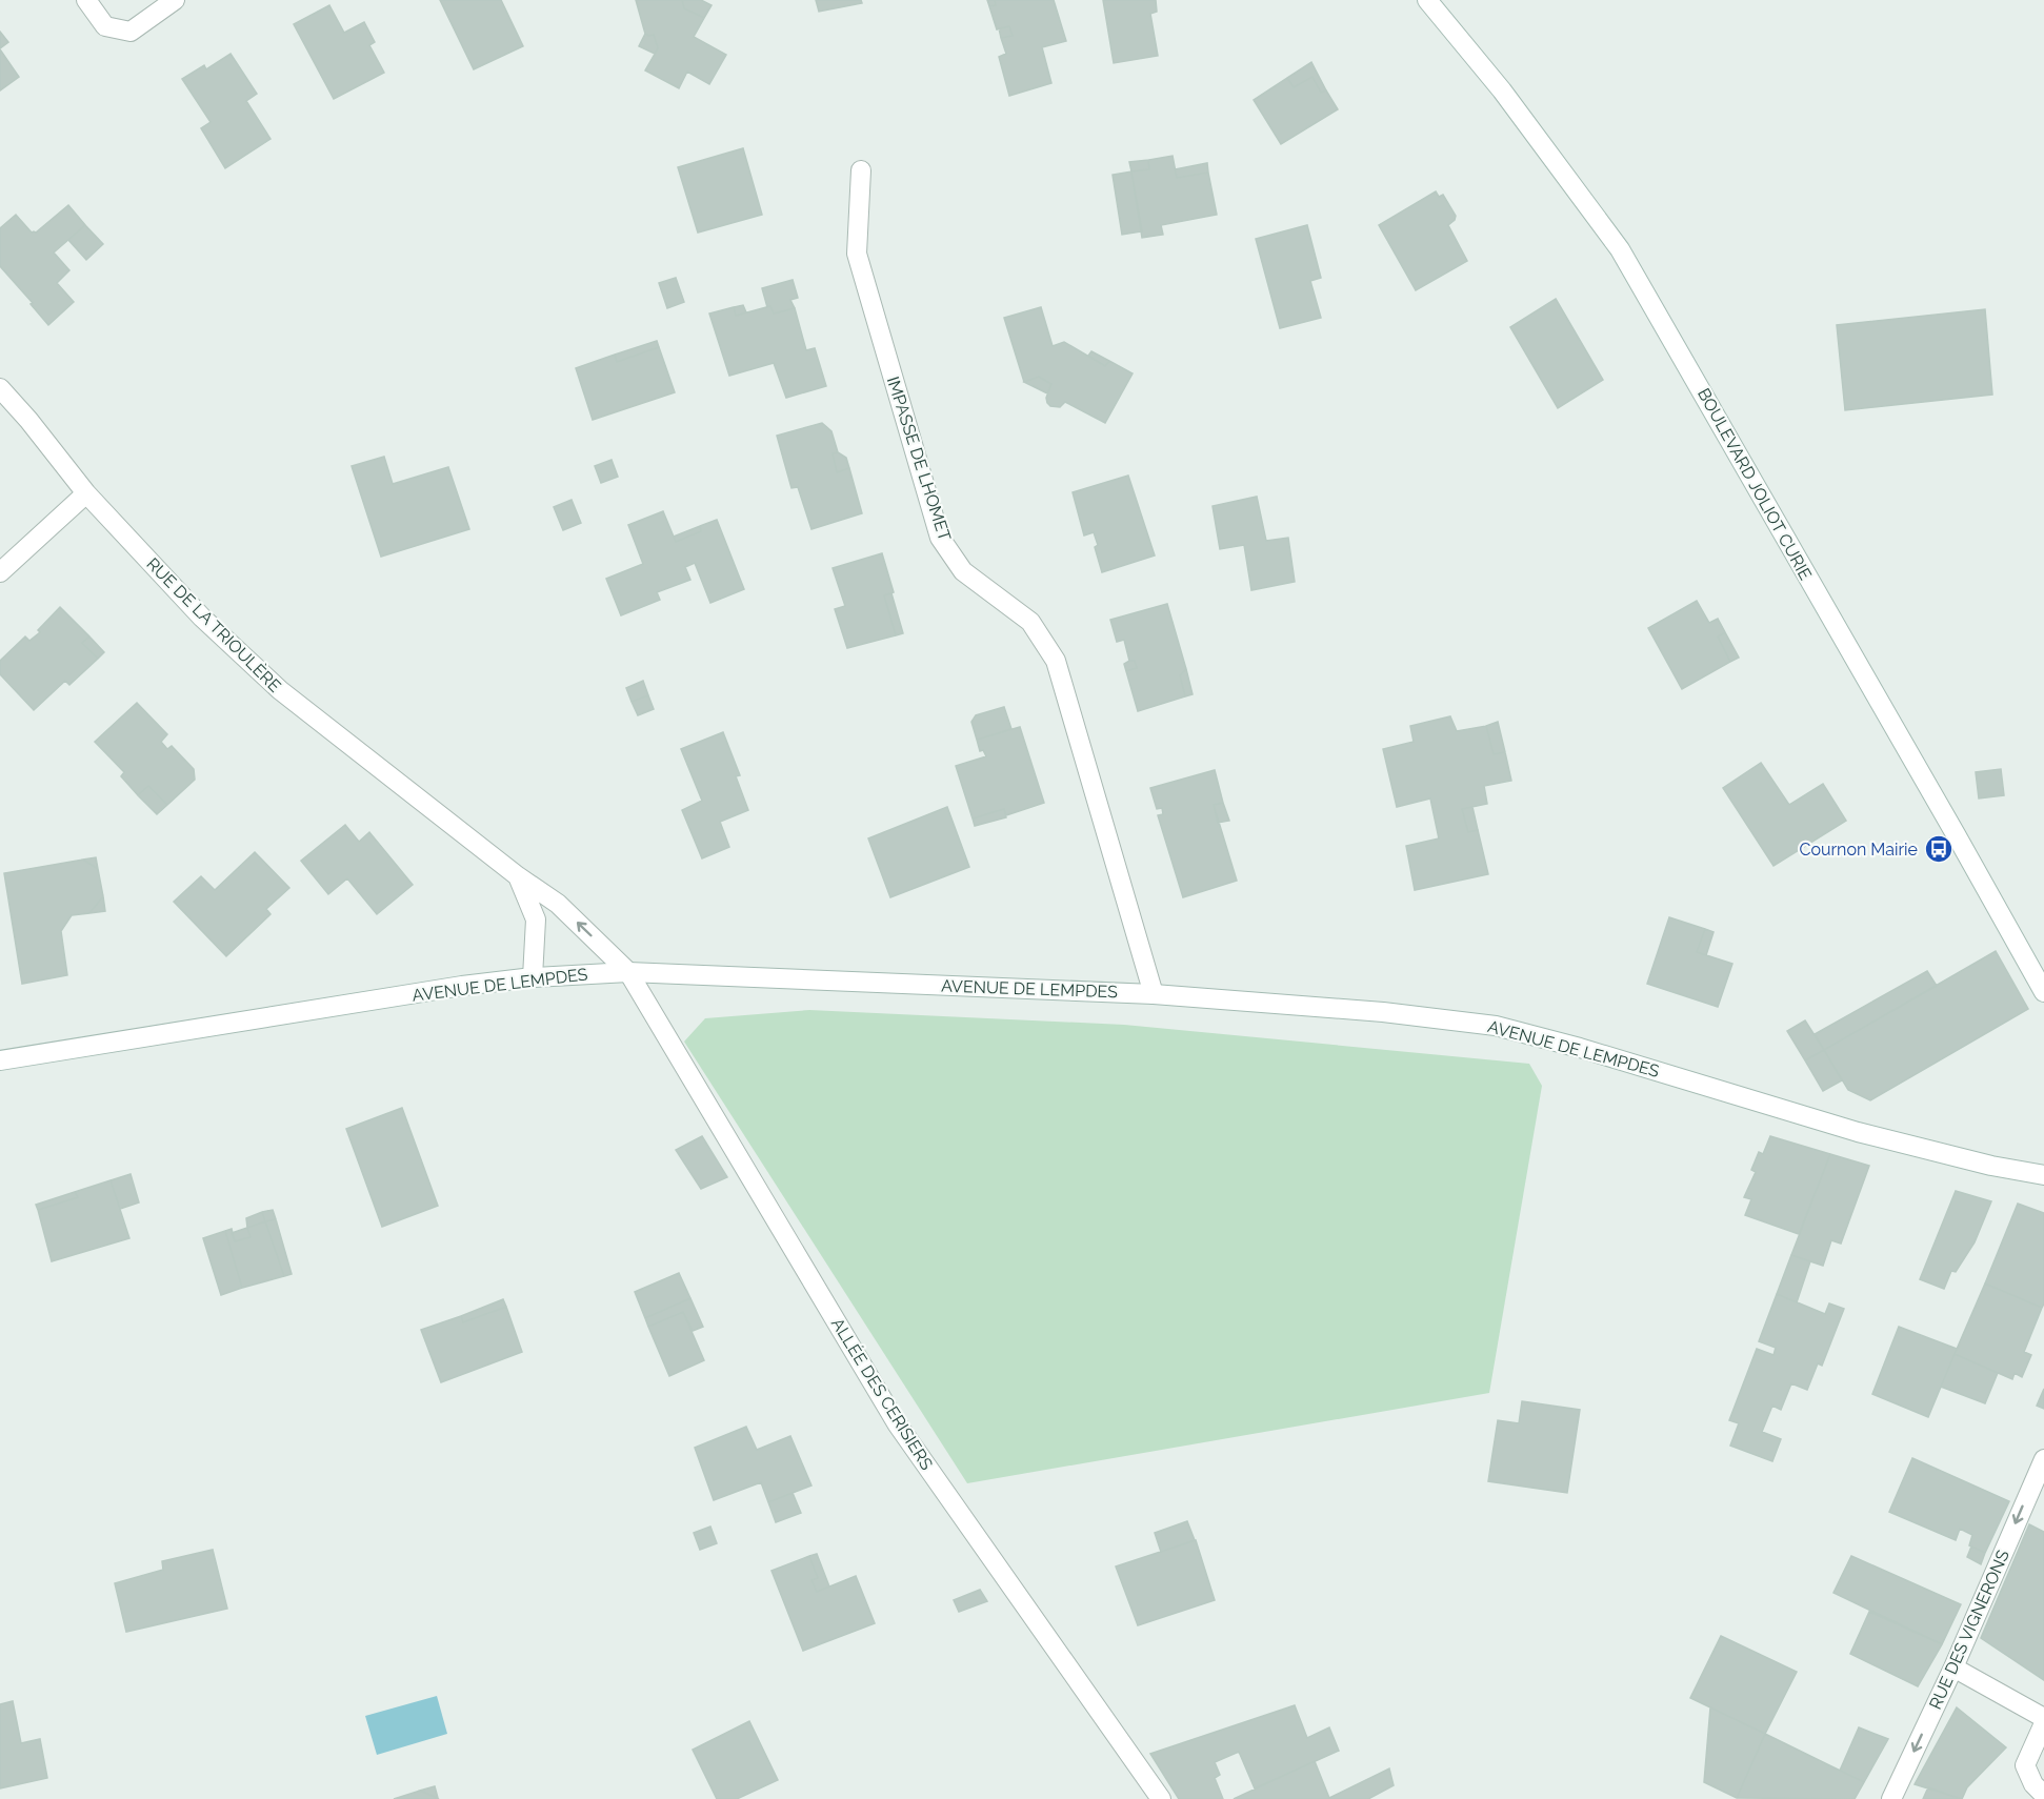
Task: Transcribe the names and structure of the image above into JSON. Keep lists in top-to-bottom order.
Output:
{
  "streets": {
    "street": [
      "IMPASSE DE LHOMET",
      "BOULEVARD JOLIOT CURIE",
      "RUE DE LA TRIOULÈRE",
      "AVENUE DE LEMPDES",
      "ALLÉE DES CERISIERS",
      "RUE DES VIGNERONS"
    ]
  },
  "crossings": [
    ["IMPASSE DE LHOMET", "AVENUE DE LEMPDES"],
    ["RUE DE LA TRIOULÈRE", "AVENUE DE LEMPDES"],
    ["RUE DE LA TRIOULÈRE", "ALLÉE DES CERISIERS"],
    ["AVENUE DE LEMPDES", "ALLÉE DES CERISIERS"]
  ],
  "one_way": ["RUE DES VIGNERONS"],
  "places": {
    "bus stop": ["Cournon Mairie"]
  }
}
